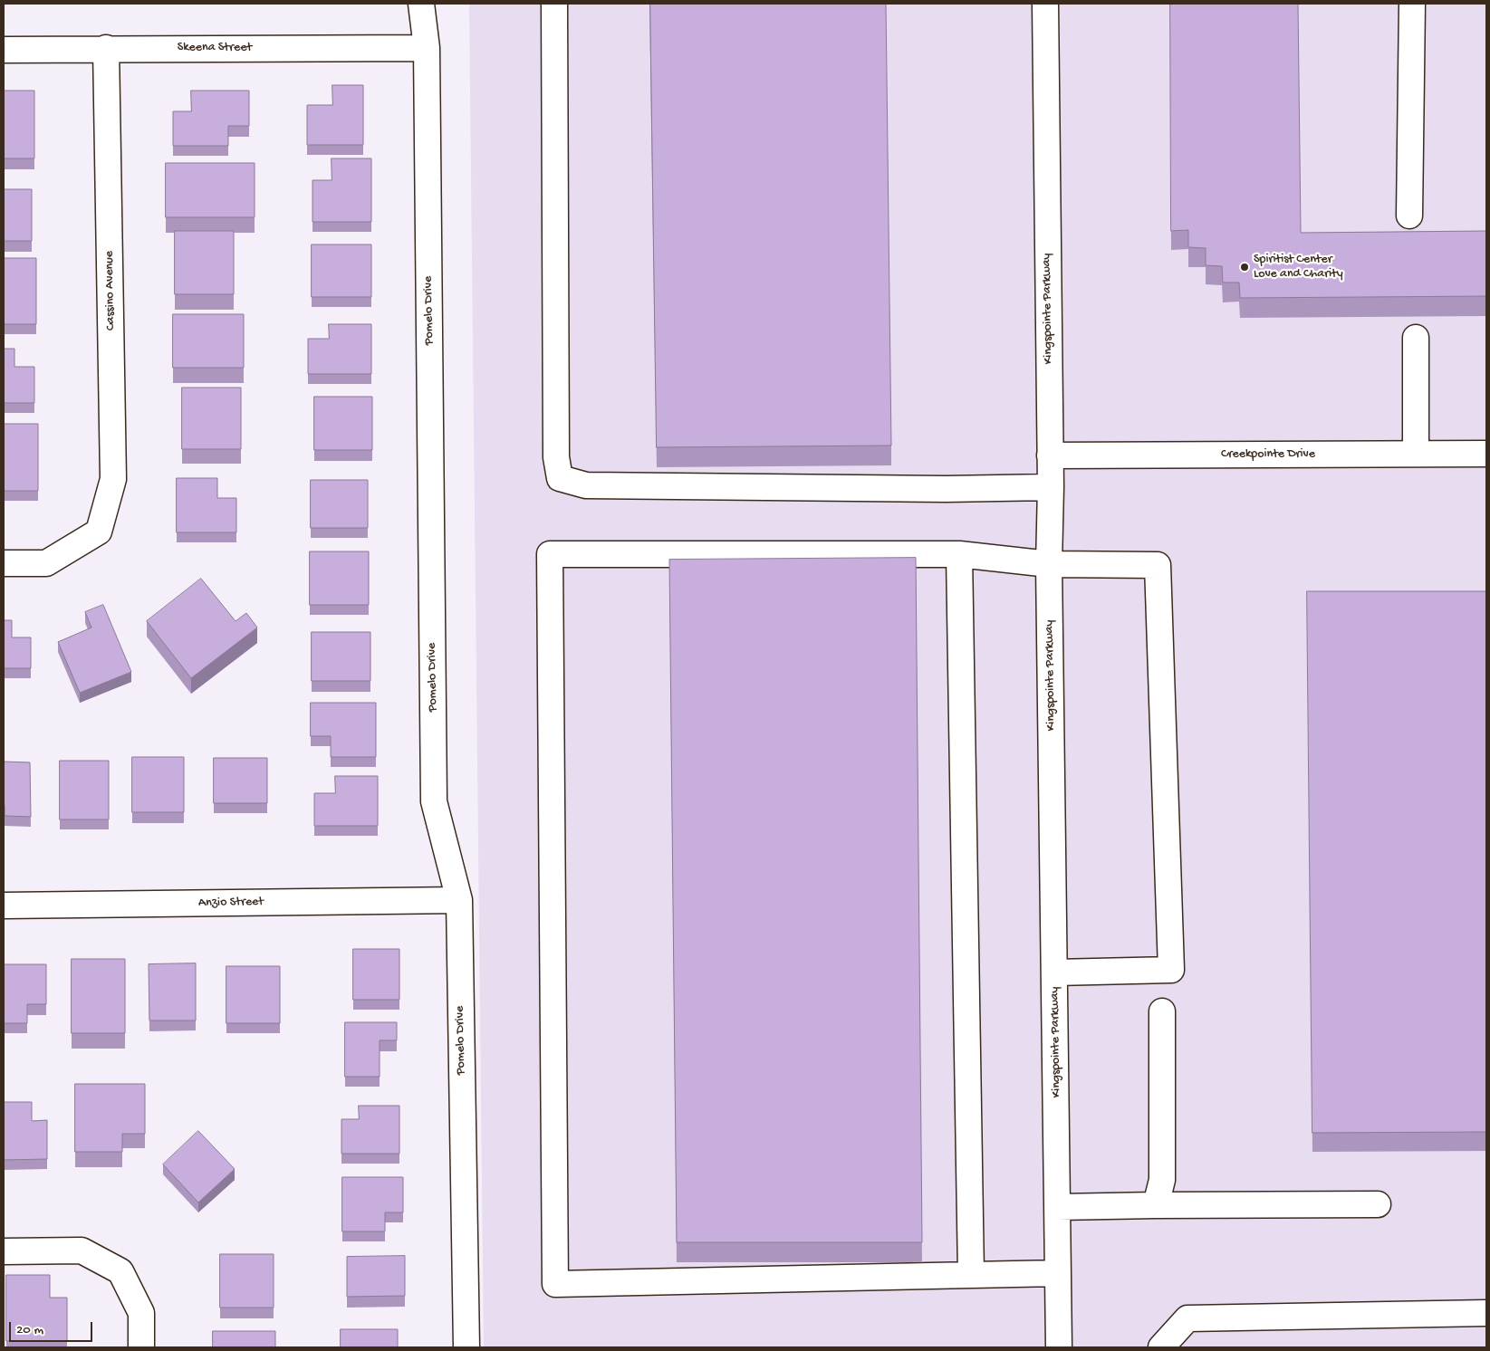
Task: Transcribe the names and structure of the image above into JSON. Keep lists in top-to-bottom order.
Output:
{
  "streets": {
    "street": [
      "Skeena Street",
      "Cassino Avenue",
      "Kingspointe Parkway",
      "Pomelo Drive",
      "Creekpointe Drive",
      "Anzio Street"
    ]
  },
  "crossings": [
    ["Skeena Street", "Cassino Avenue"],
    ["Skeena Street", "Pomelo Drive"],
    ["Kingspointe Parkway", "Creekpointe Drive"],
    ["Pomelo Drive", "Anzio Street"]
  ],
  "places": ["Spiritist Center Love and Charity"],
  "scale_bar": "20 m"
}
